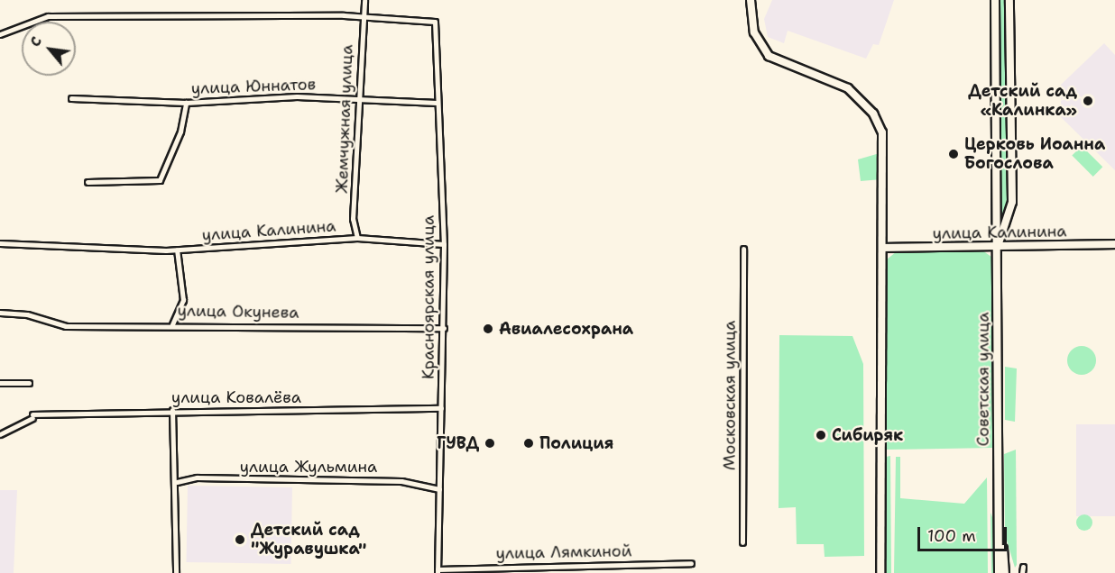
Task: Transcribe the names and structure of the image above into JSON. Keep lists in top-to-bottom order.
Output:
{
  "streets": {
    "main road": ["улица Калинина", "Советская улица"],
    "street": [
      "улица Юннатов",
      "Жемчужная улица",
      "Красноярская улица",
      "улица Окунева",
      "Московская улица",
      "улица Ковалёва",
      "улица Жульмина",
      "улица Лямкиной"
    ]
  },
  "crossings": [
    ["улица Юннатов", "Жемчужная улица"],
    ["улица Юннатов", "Красноярская улица"],
    ["Жемчужная улица", "улица Калинина"],
    ["Жемчужная улица", "Красноярская улица"],
    ["улица Калинина", "Красноярская улица"],
    ["улица Калинина", "Советская улица"],
    ["Красноярская улица", "улица Окунева"],
    ["Красноярская улица", "улица Ковалёва"],
    ["Красноярская улица", "улица Жульмина"],
    ["Красноярская улица", "улица Лямкиной"]
  ],
  "places": [
    "Детский сад «Калинка»",
    "Церковь Иоанна Богослова",
    "Авиалесохрана",
    "Сибиряк",
    "ГУВД",
    "Полиция",
    "Детский сад \"Журавушка\""
  ],
  "scale_bar": "100 m",
  "north": "top left"
}
